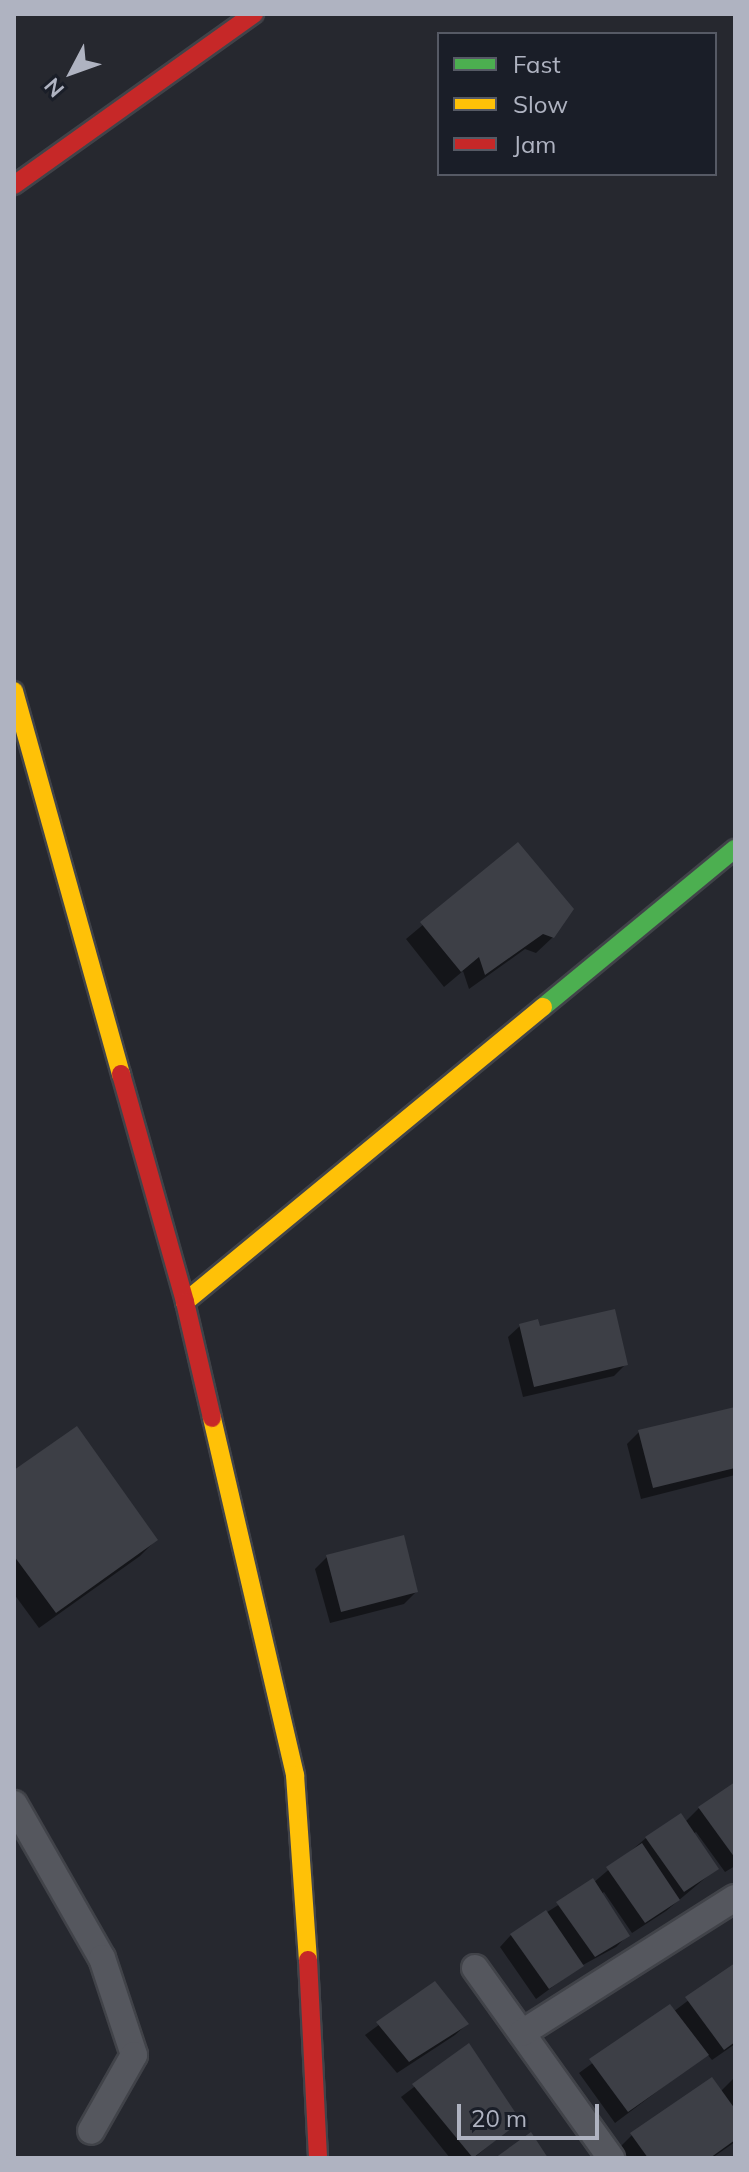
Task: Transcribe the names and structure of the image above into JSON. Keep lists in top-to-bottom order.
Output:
{
  "legend": ["Fast", "Slow", "Jam"],
  "scale_bar": "20 m",
  "north": "bottom left"
}
